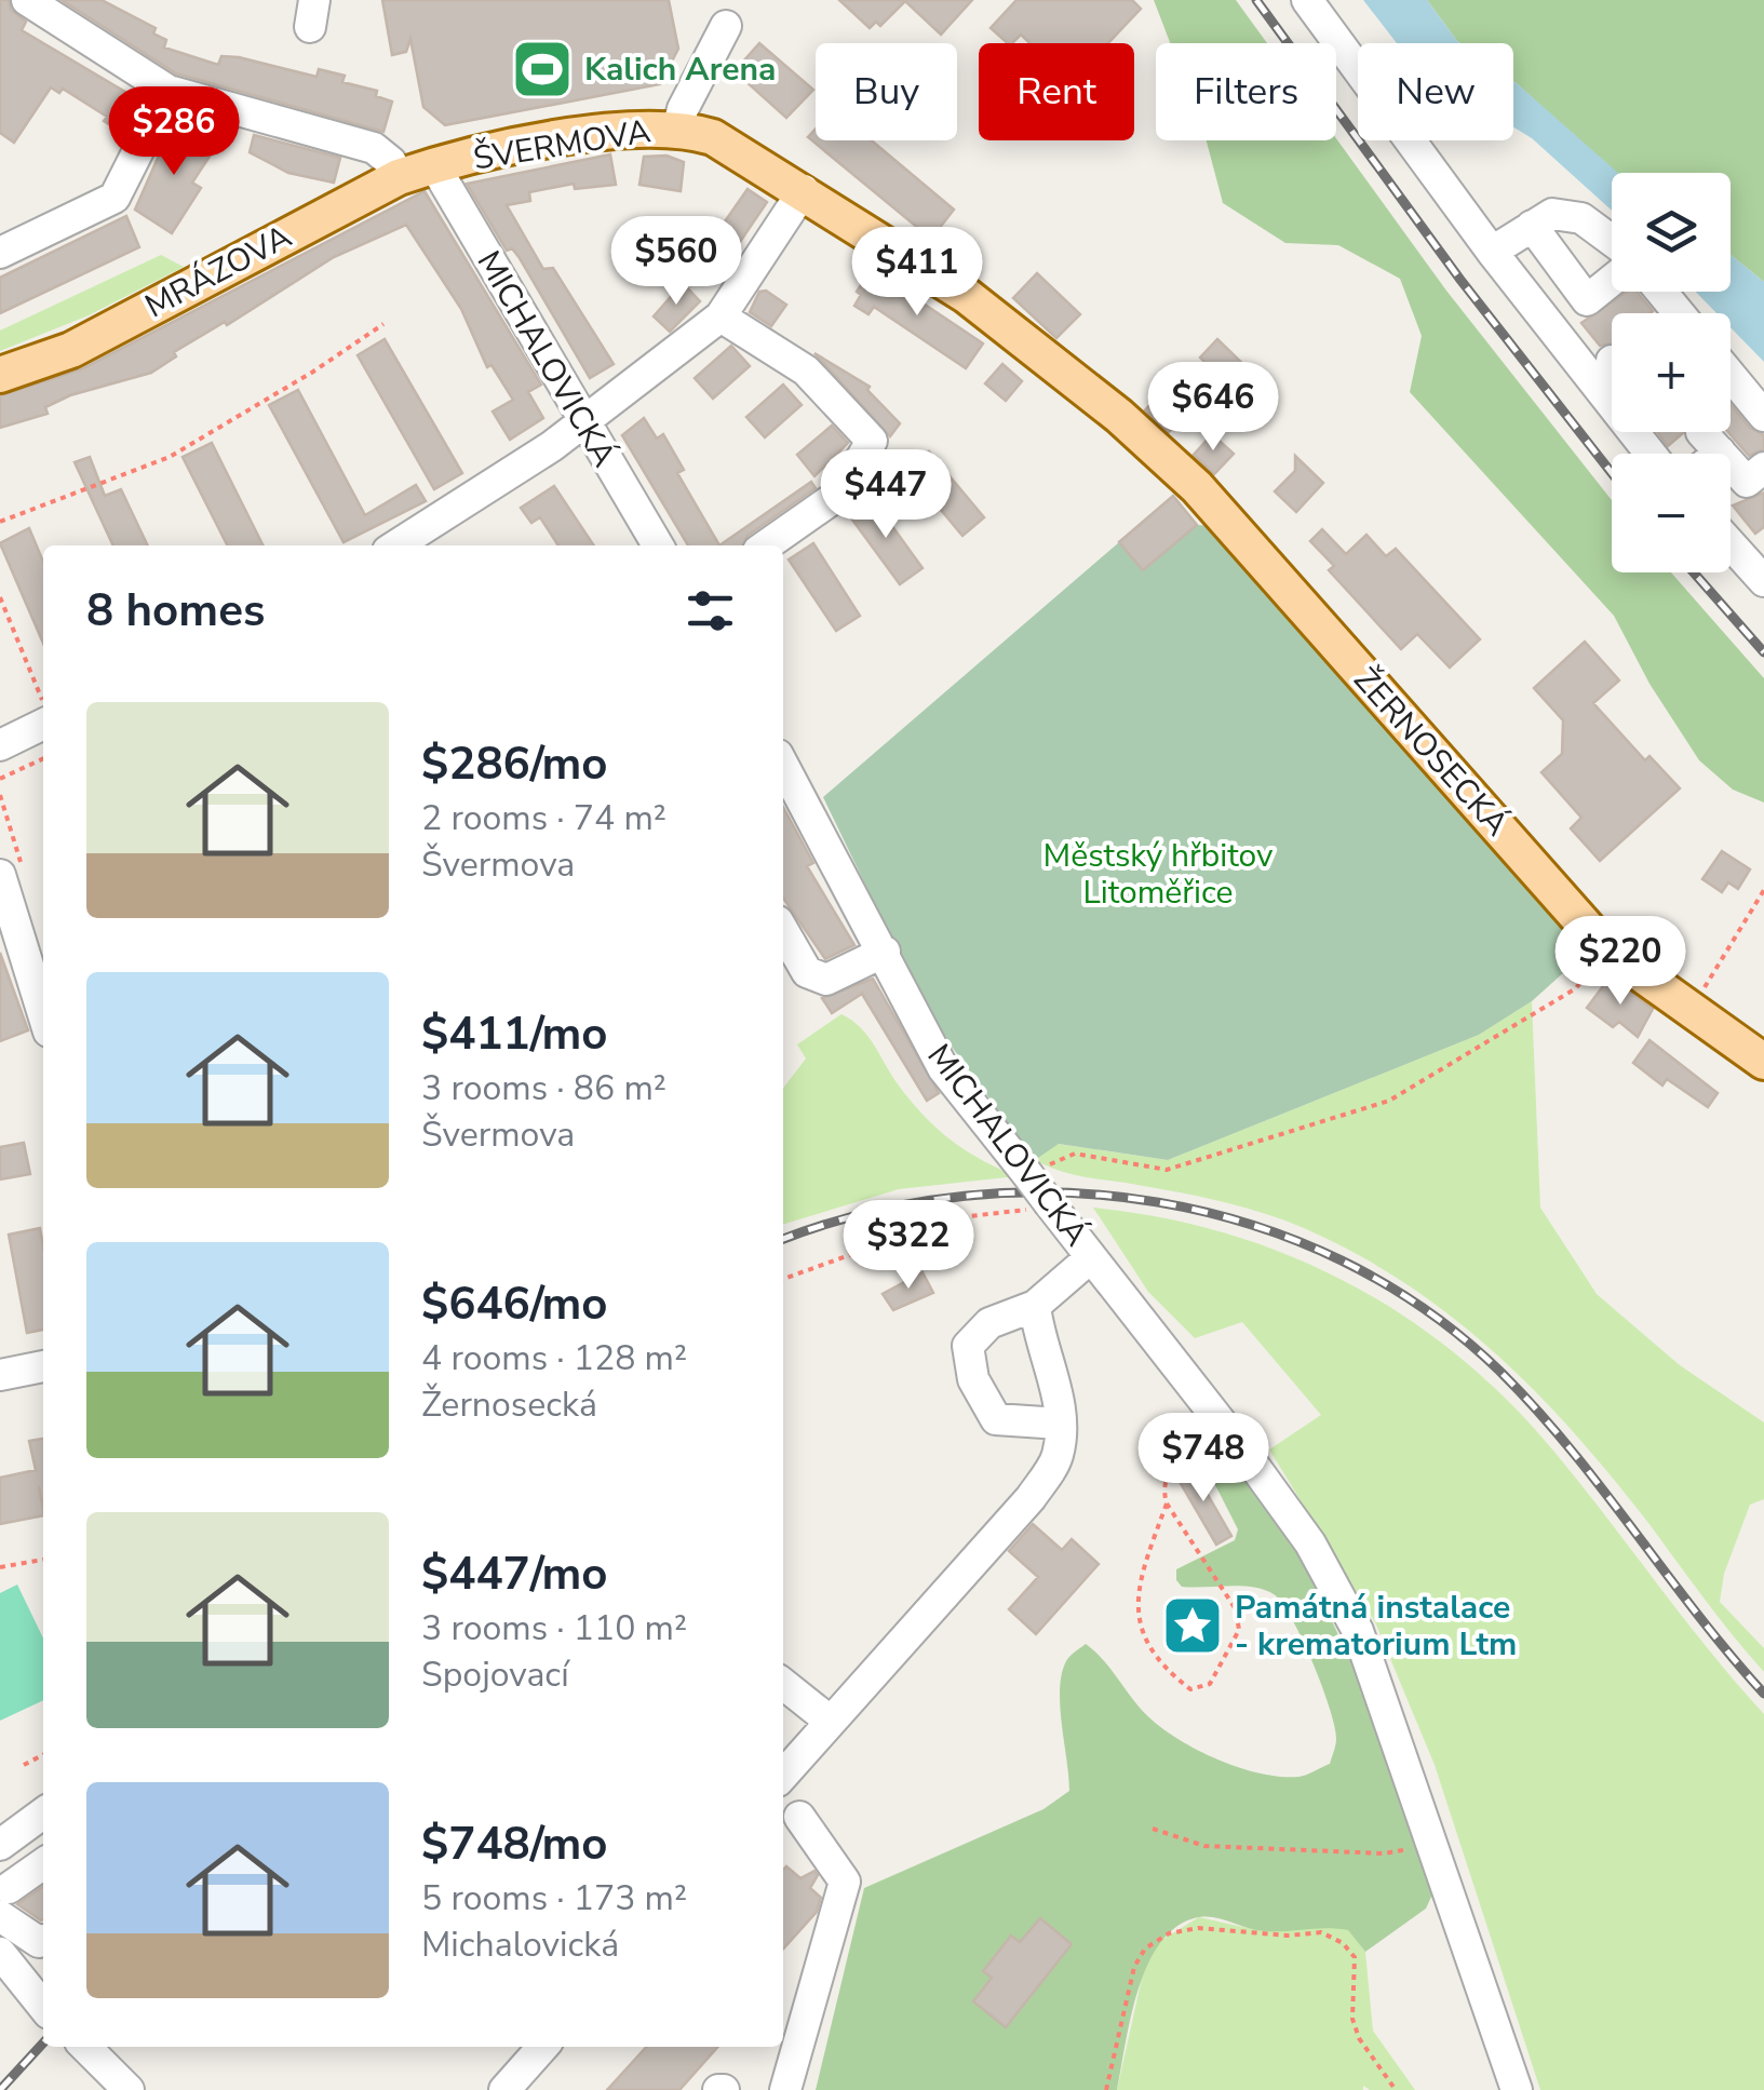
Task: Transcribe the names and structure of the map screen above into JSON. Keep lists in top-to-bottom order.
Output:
{
  "streets": {
    "main road": ["ŠVERMOVA", "MRÁZOVA", "ŽERNOSECKÁ"],
    "street": ["MICHALOVICKÁ"]
  },
  "crossings": [
    ["ŠVERMOVA", "MRÁZOVA"],
    ["ŠVERMOVA", "MICHALOVICKÁ"],
    ["ŠVERMOVA", "ŽERNOSECKÁ"],
    ["MRÁZOVA", "MICHALOVICKÁ"]
  ],
  "parks": ["Městský hřbitov Litoměřice"],
  "places": {
    "sports": ["Kalich Arena"],
    "place": ["Památná instalace - krematorium Ltm"]
  },
  "page": {
    "chip": [
      "Buy",
      "Rent",
      "Filters",
      "New"
    ],
    "price": [
      "$286",
      "$560",
      "$411",
      "$646",
      "$447",
      "$220",
      "$322",
      "$748"
    ],
    "map_buttons": ["+", "−"],
    "heading": "8 homes",
    "list": [
      {
        "name": "$286/mo",
        "note": "2 rooms · 74 m² · Švermova"
      },
      {
        "name": "$411/mo",
        "note": "3 rooms · 86 m² · Švermova"
      },
      {
        "name": "$646/mo",
        "note": "4 rooms · 128 m² · Žernosecká"
      },
      {
        "name": "$447/mo",
        "note": "3 rooms · 110 m² · Spojovací"
      },
      {
        "name": "$748/mo",
        "note": "5 rooms · 173 m² · Michalovická"
      }
    ]
  }
}
